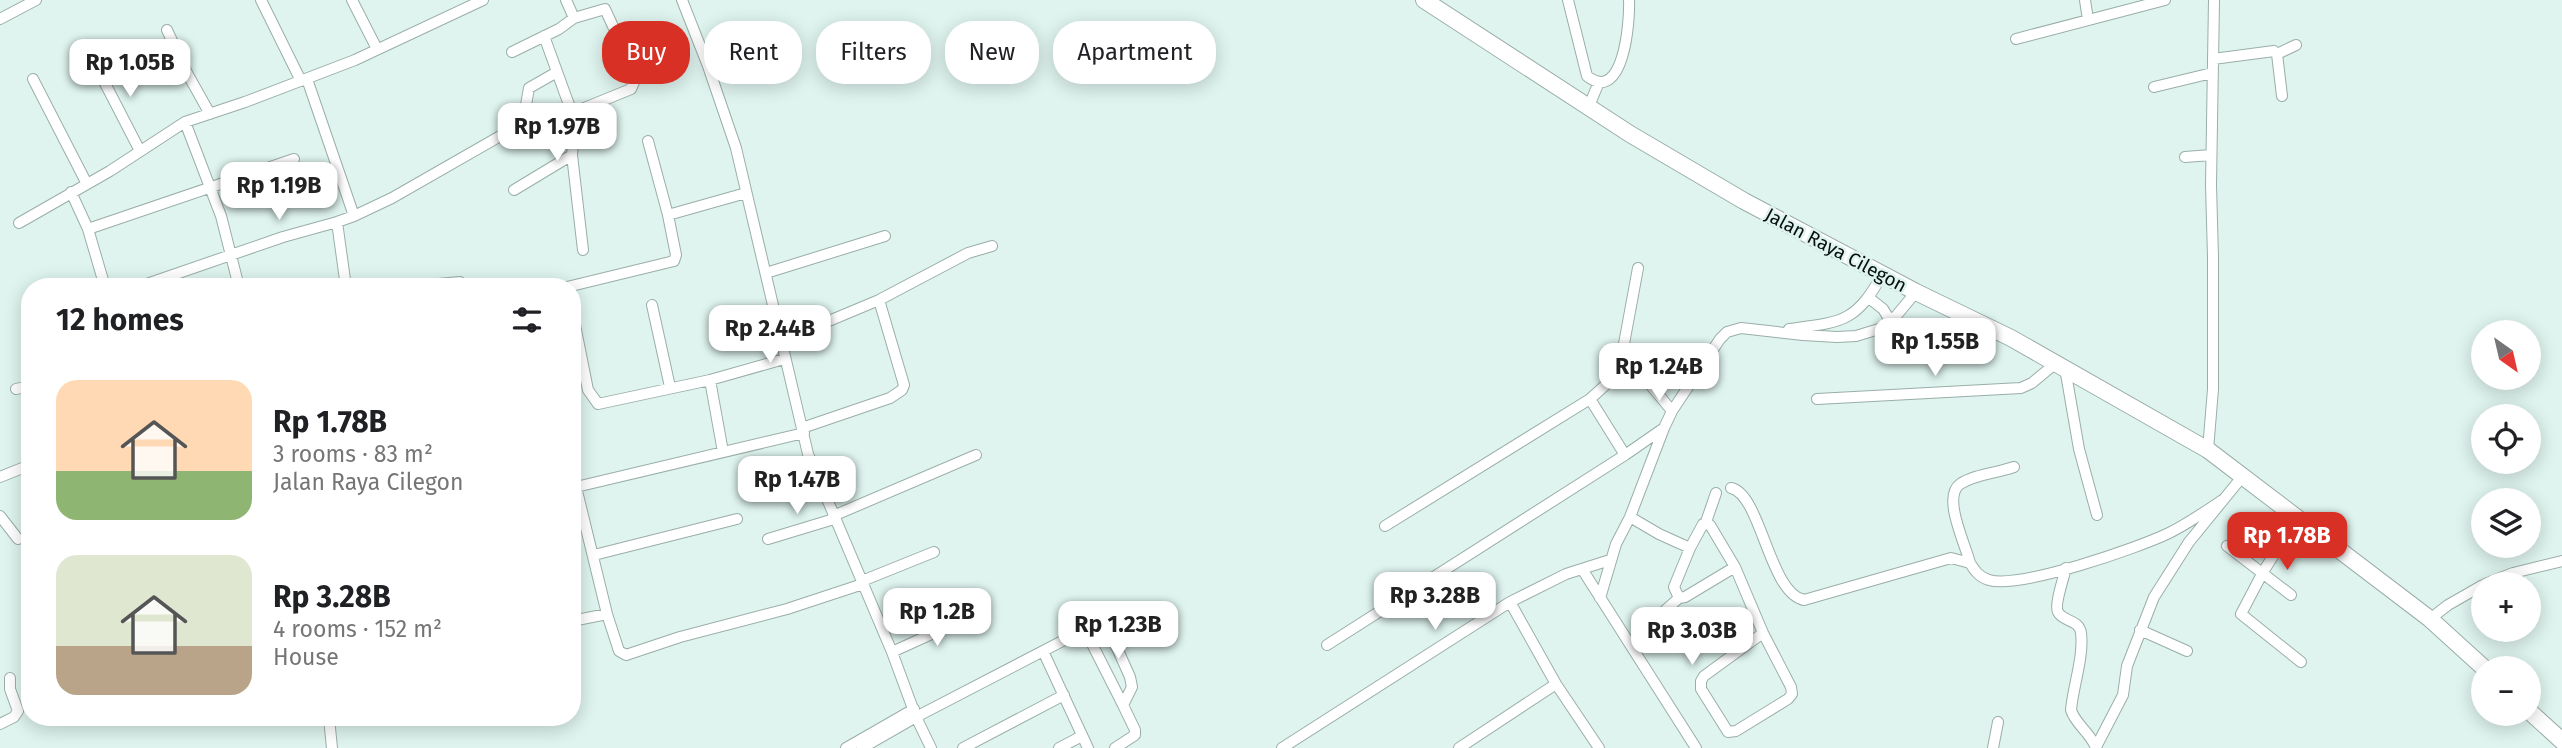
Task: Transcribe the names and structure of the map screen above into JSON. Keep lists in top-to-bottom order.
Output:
{
  "streets": {
    "highway": ["Jalan Raya Cilegon"]
  },
  "north": "bottom right",
  "page": {
    "chip": [
      "Buy",
      "Rent",
      "Filters",
      "New",
      "Apartment"
    ],
    "price": [
      "Rp 1.05B",
      "Rp 1.97B",
      "Rp 1.19B",
      "Rp 2.44B",
      "Rp 1.55B",
      "Rp 1.24B",
      "Rp 1.47B",
      "Rp 1.78B",
      "Rp 3.28B",
      "Rp 1.2B",
      "Rp 1.23B",
      "Rp 3.03B"
    ],
    "heading": "12 homes",
    "map_buttons": ["+", "−"],
    "list": [
      {
        "name": "Rp 1.78B",
        "note": "3 rooms · 83 m² · Jalan Raya Cilegon"
      },
      {
        "name": "Rp 3.28B",
        "note": "4 rooms · 152 m² · House"
      }
    ]
  }
}
